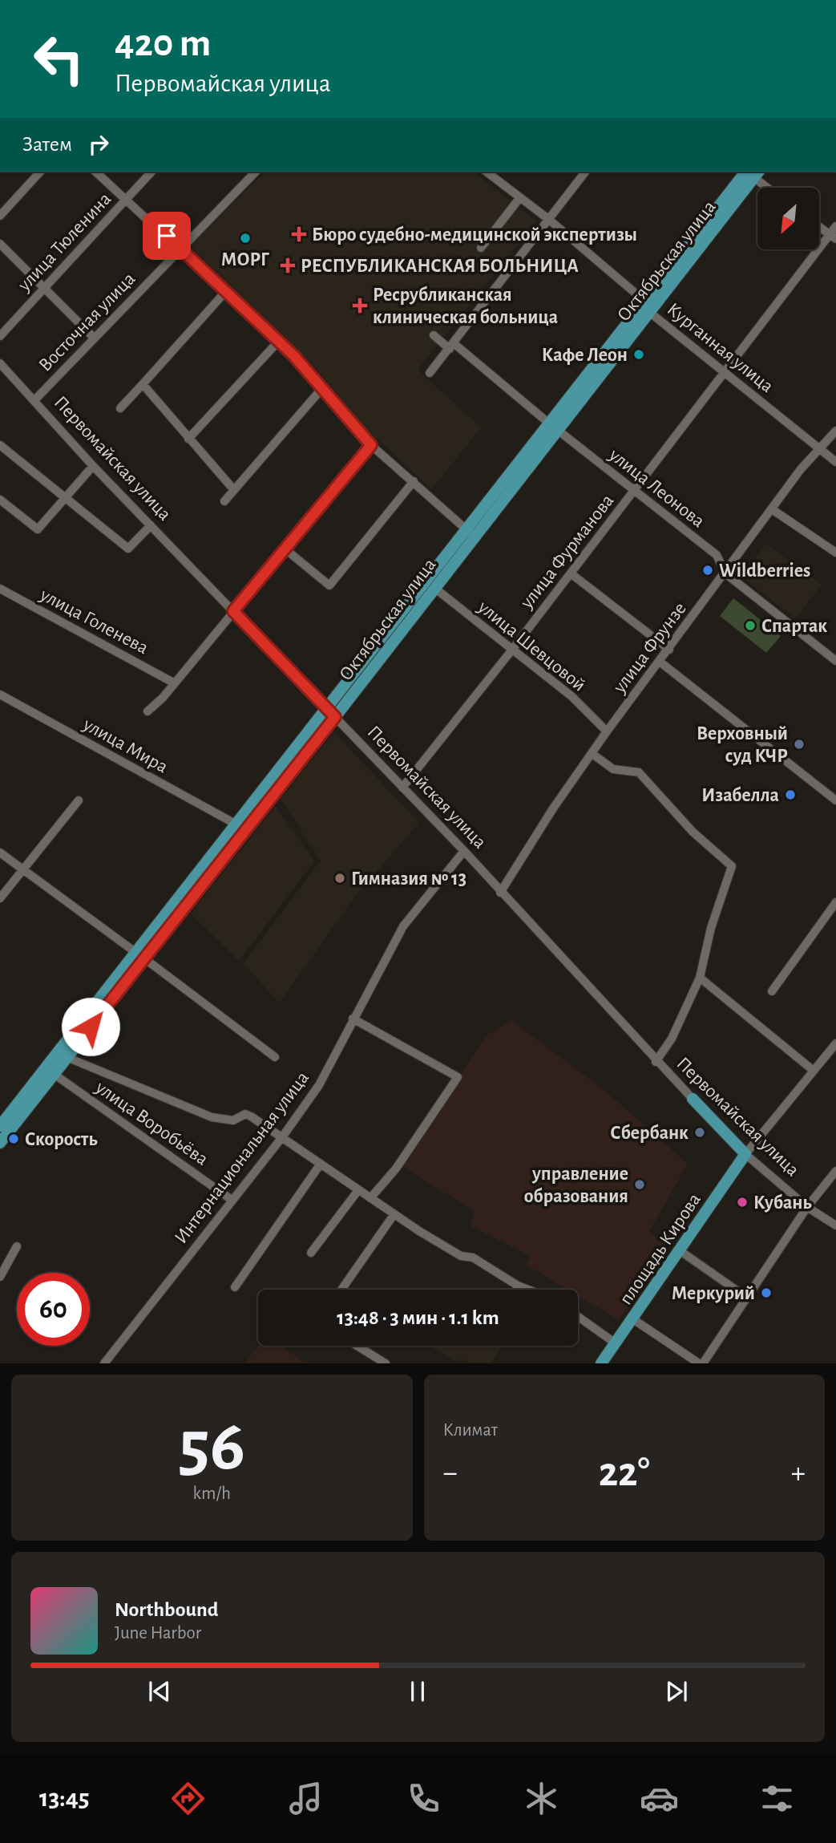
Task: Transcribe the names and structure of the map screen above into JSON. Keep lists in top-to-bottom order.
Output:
{
  "streets": {
    "main road": ["Октябрьская улица", "Первомайская улица", "площадь Кирова"],
    "street": [
      "улица Тюленина",
      "Восточная улица",
      "Курганная улица",
      "улица Леонова",
      "улица Фурманова",
      "улица Голенева",
      "улица Шевцовой",
      "улица Фрунзе",
      "улица Мира",
      "улица Воробьёва",
      "Интернациональная улица"
    ]
  },
  "crossings": [
    ["Октябрьская улица", "Курганная улица"],
    ["Октябрьская улица", "Первомайская улица"],
    ["Октябрьская улица", "улица Леонова"],
    ["Октябрьская улица", "улица Шевцовой"],
    ["Октябрьская улица", "улица Мира"],
    ["Октябрьская улица", "улица Воробьёва"],
    ["Восточная улица", "Первомайская улица"],
    ["Курганная улица", "улица Фурманова"],
    ["Курганная улица", "улица Фрунзе"],
    ["Первомайская улица", "улица Фурманова"],
    ["Первомайская улица", "улица Фрунзе"],
    ["Первомайская улица", "Интернациональная улица"],
    ["Первомайская улица", "площадь Кирова"],
    ["улица Леонова", "улица Фурманова"],
    ["улица Леонова", "улица Фрунзе"],
    ["улица Фурманова", "улица Шевцовой"],
    ["улица Шевцовой", "улица Фрунзе"],
    ["улица Воробьёва", "Интернациональная улица"]
  ],
  "places": {
    "health": ["Бюро судебно-медицинской экспертизы", "РЕСПУБЛИКАНСКАЯ БОЛЬНИЦА", "Ресрубликанская клиническая больница"],
    "other": [
      "МОРГ",
      "Кафе Леон",
      "Wildberries",
      "Спартак",
      "Верховный суд КЧР",
      "Изабелла",
      "Гимназия № 13",
      "Сбербанк",
      "Скорость",
      "управление образования",
      "Кубань",
      "Меркурий"
    ]
  },
  "north": "bottom left",
  "page": {
    "turn": ["420 m", "Первомайская улица"],
    "then": "Затем",
    "limit": "60",
    "trip": "13:48 · 3 мин · 1.1 km",
    "tile": [
      ["56", "km/h"],
      "Климат"
    ],
    "heat": ["−", "22°", "+"],
    "song": ["Northbound", "June Harbor"],
    "tabs": "13:45"
  }
}
